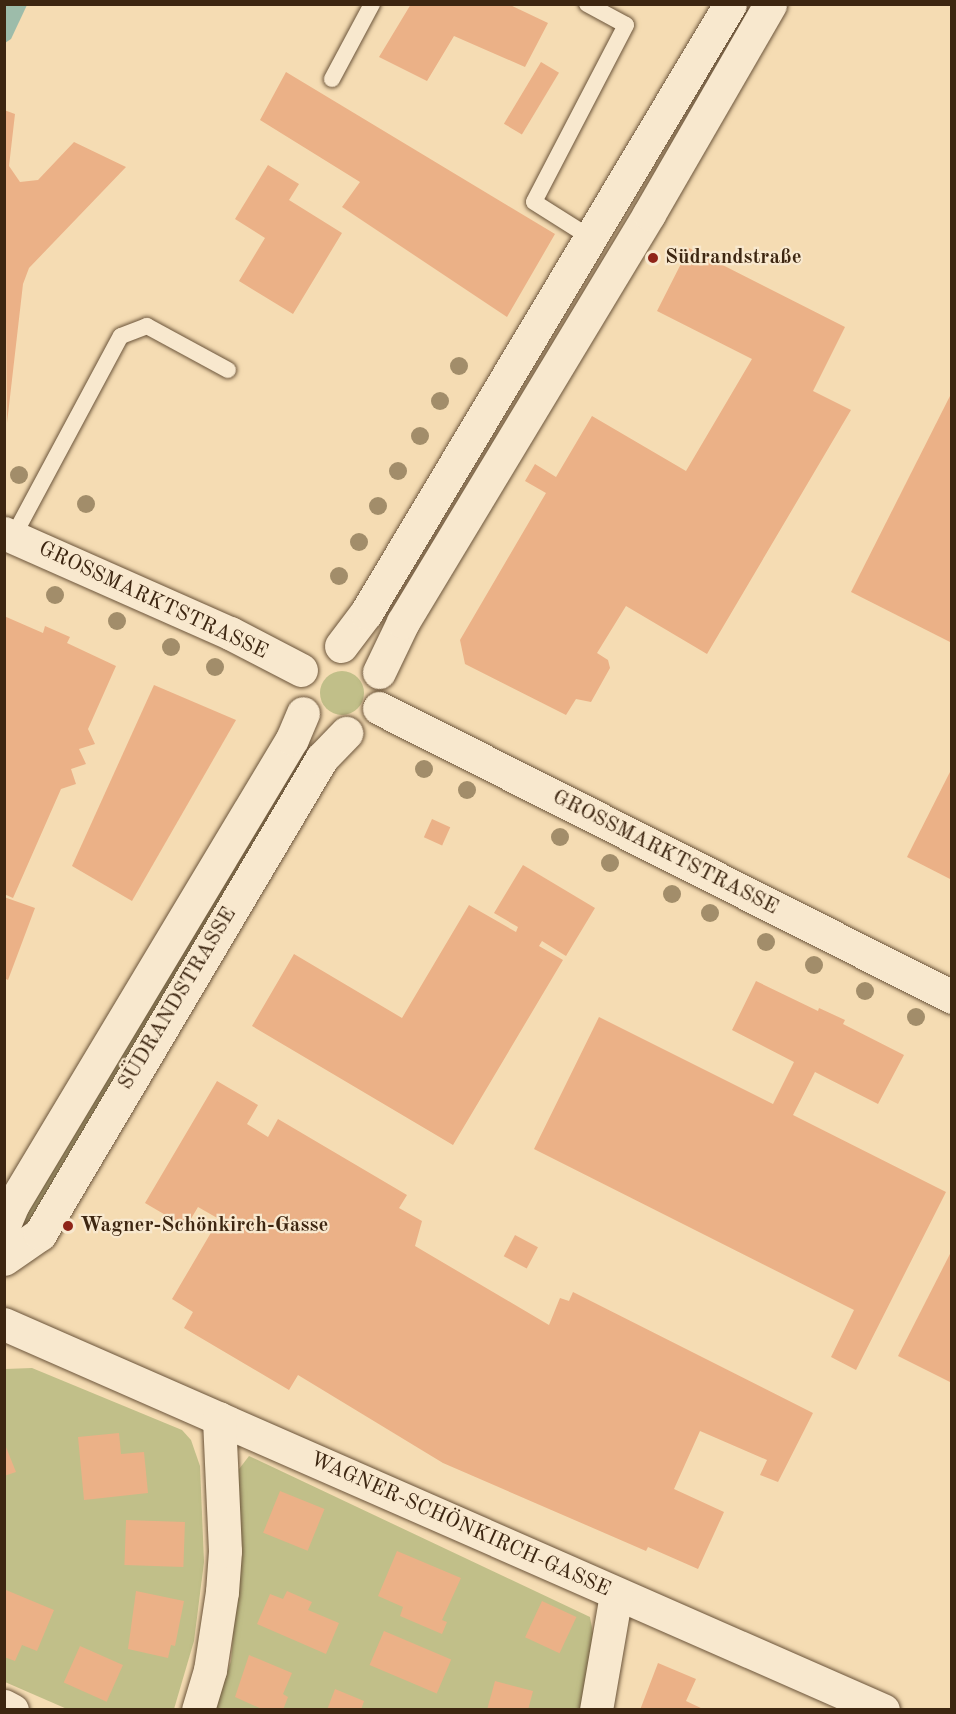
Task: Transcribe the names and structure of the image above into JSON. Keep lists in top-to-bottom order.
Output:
{
  "streets": {
    "street": ["GROSSMARKTSTRASSE", "SÜDRANDSTRASSE", "WAGNER-SCHÖNKIRCH-GASSE"]
  },
  "crossings": [
    ["GROSSMARKTSTRASSE", "SÜDRANDSTRASSE"]
  ],
  "places": ["Südrandstraße", "Wagner-Schönkirch-Gasse"]
}
